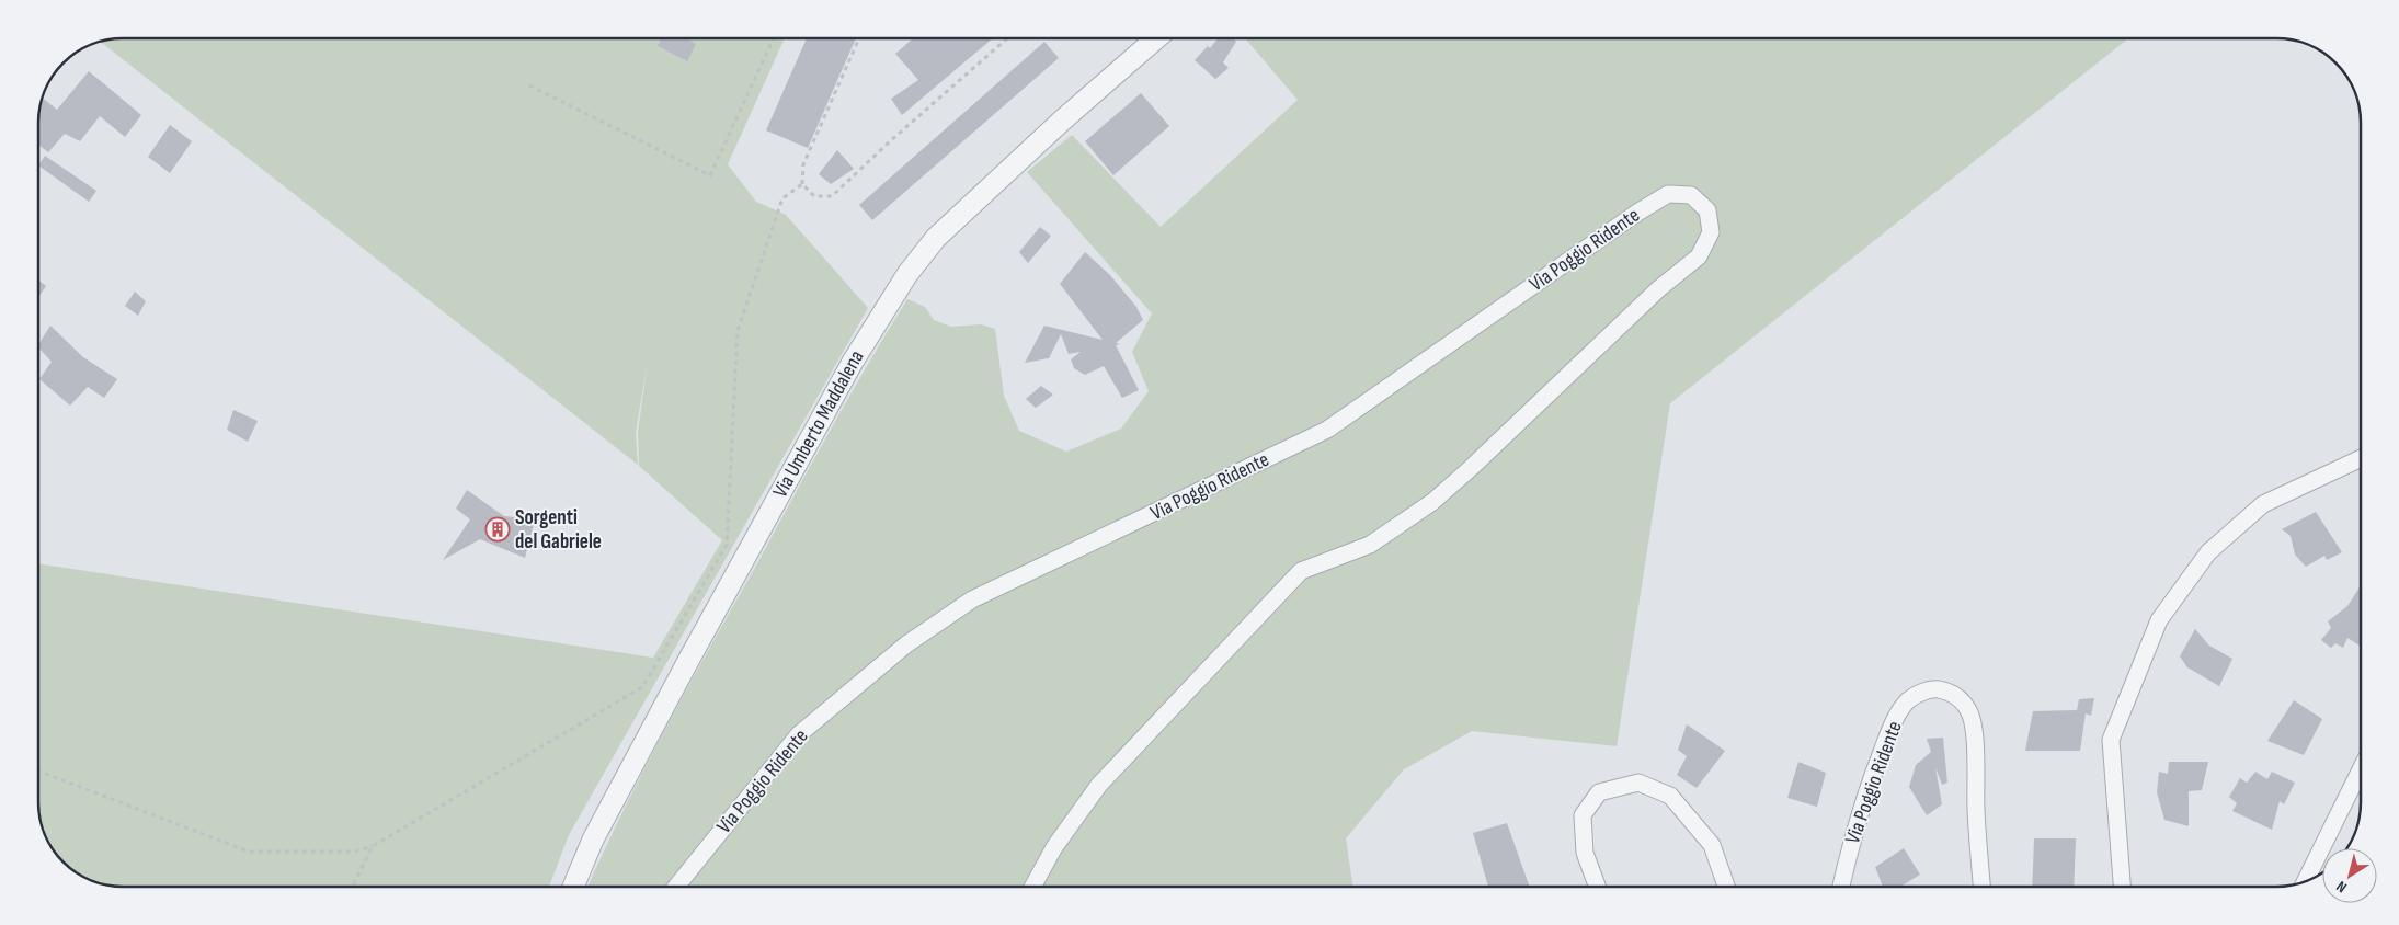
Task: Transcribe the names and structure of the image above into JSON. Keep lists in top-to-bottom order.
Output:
{
  "streets": {
    "street": ["Via Poggio Ridente", "Via Umberto Maddalena"]
  },
  "places": {
    "building": ["Sorgenti del Gabriele"]
  },
  "north": "bottom left"
}
